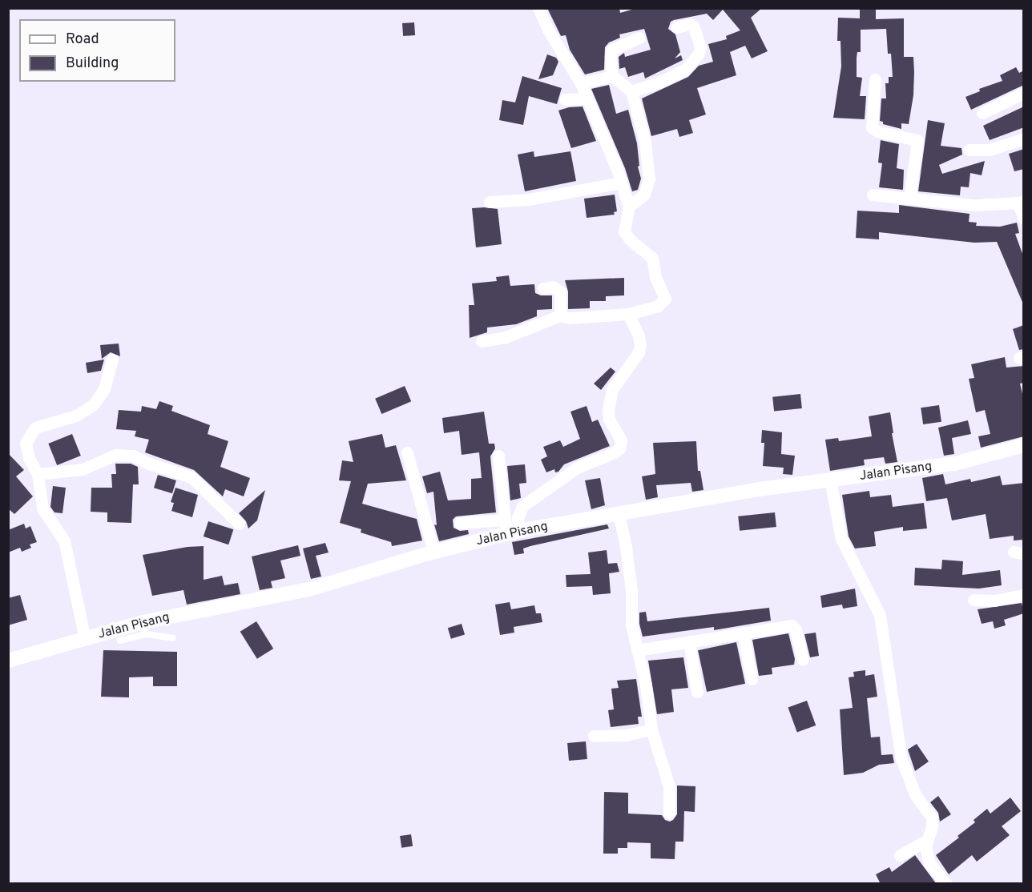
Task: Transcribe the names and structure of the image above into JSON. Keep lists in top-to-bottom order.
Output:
{
  "streets": {
    "street": ["Jalan Pisang"]
  },
  "legend": ["Road", "Building"]
}
